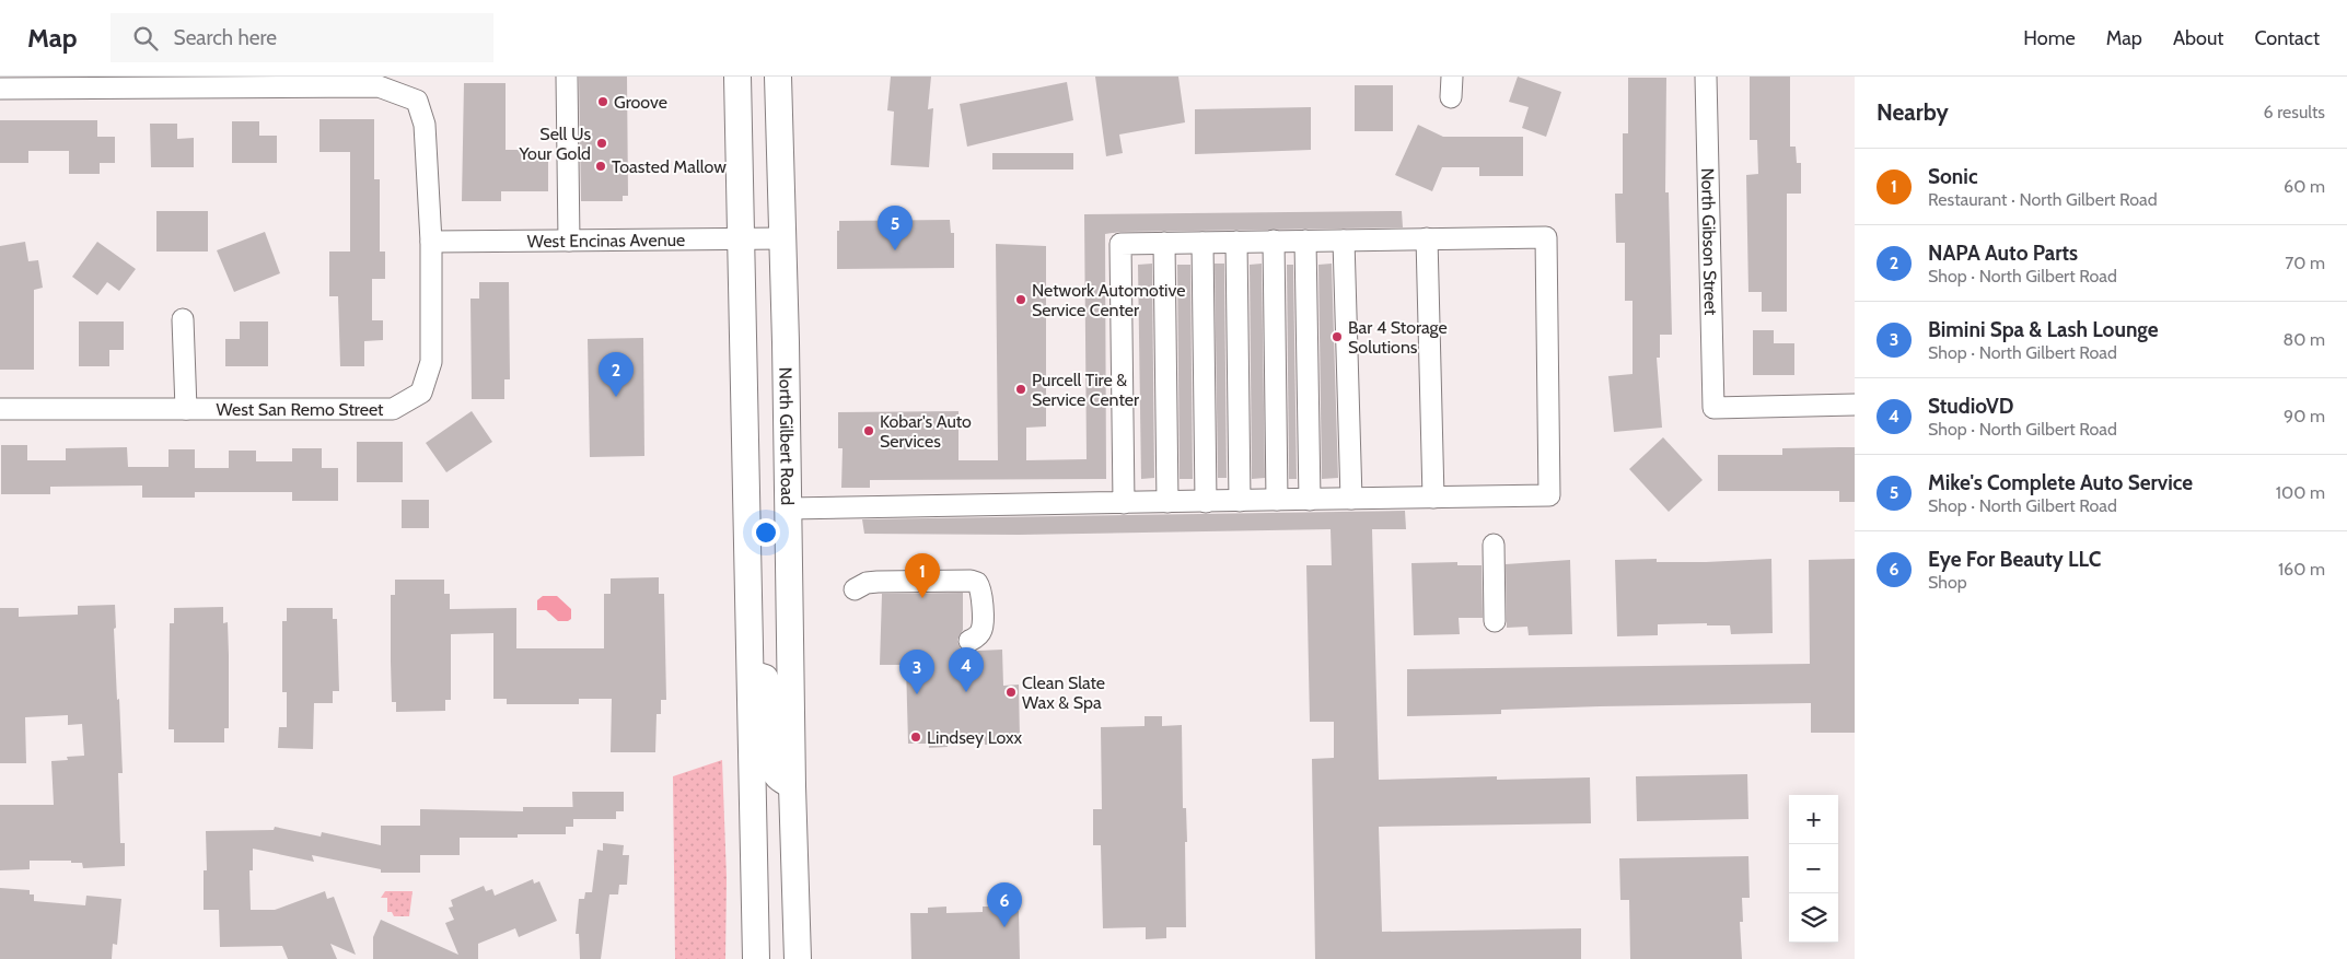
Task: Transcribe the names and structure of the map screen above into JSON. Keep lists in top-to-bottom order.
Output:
{
  "streets": {
    "main road": ["North Gilbert Road"],
    "street": ["West Encinas Avenue", "North Gibson Street", "West San Remo Street"]
  },
  "crossings": [
    ["West Encinas Avenue", "West San Remo Street"],
    ["West Encinas Avenue", "North Gilbert Road"]
  ],
  "places": [
    "Groove",
    "Sell Us Your Gold",
    "Toasted Mallow",
    "Network Automotive Service Center",
    "Bar 4 Storage Solutions",
    "Purcell Tire & Service Center",
    "Kobar's Auto Services",
    "Clean Slate Wax & Spa",
    "Lindsey Loxx"
  ],
  "page": {
    "header": "Map",
    "search": "Search here",
    "nav": [
      "Home",
      "Map",
      "About",
      "Contact"
    ],
    "heading": ["Nearby", "6 results"],
    "list": [
      {
        "mark": "1",
        "name": "Sonic",
        "note": "Restaurant · North Gilbert Road",
        "value": "60 m"
      },
      {
        "mark": "2",
        "name": "NAPA Auto Parts",
        "note": "Shop · North Gilbert Road",
        "value": "70 m"
      },
      {
        "mark": "3",
        "name": "Bimini Spa & Lash Lounge",
        "note": "Shop · North Gilbert Road",
        "value": "80 m"
      },
      {
        "mark": "4",
        "name": "StudioVD",
        "note": "Shop · North Gilbert Road",
        "value": "90 m"
      },
      {
        "mark": "5",
        "name": "Mike's Complete Auto Service",
        "note": "Shop · North Gilbert Road",
        "value": "100 m"
      },
      {
        "mark": "6",
        "name": "Eye For Beauty LLC",
        "note": "Shop",
        "value": "160 m"
      }
    ],
    "pins": [
      "5",
      "2",
      "1",
      "4",
      "3",
      "6"
    ],
    "map_buttons": ["+", "−"]
  }
}
